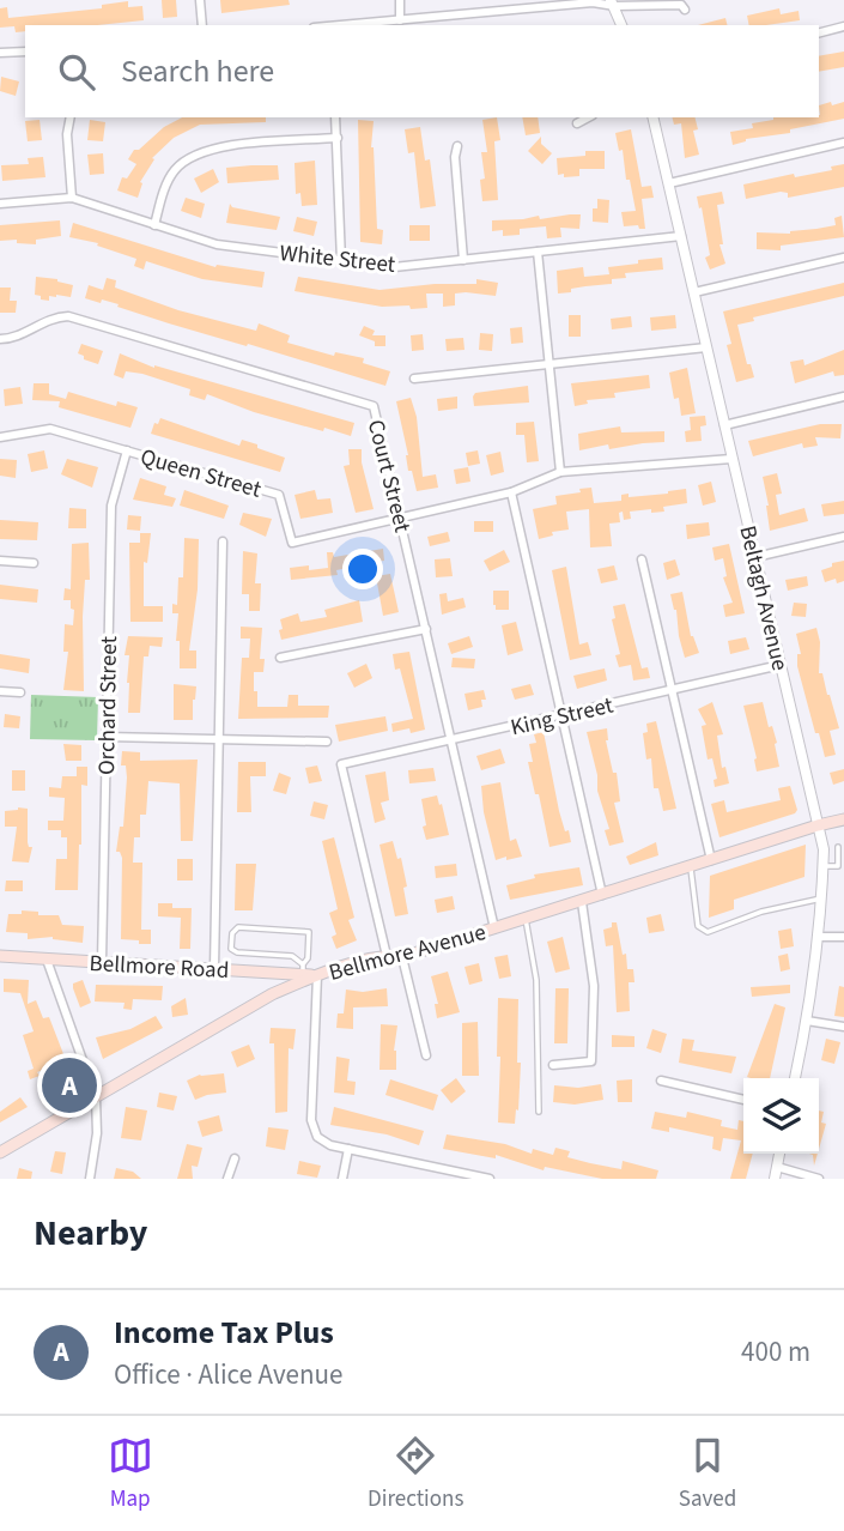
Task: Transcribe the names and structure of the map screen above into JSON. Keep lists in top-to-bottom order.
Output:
{
  "streets": {
    "main road": ["Bellmore Avenue", "Bellmore Road"],
    "street": [
      "White Street",
      "Queen Street",
      "Court Street",
      "Beltagh Avenue",
      "Orchard Street",
      "King Street"
    ]
  },
  "crossings": [
    ["White Street", "Beltagh Avenue"],
    ["Queen Street", "Court Street"],
    ["Queen Street", "Beltagh Avenue"],
    ["Queen Street", "Orchard Street"],
    ["Court Street", "King Street"],
    ["Court Street", "Bellmore Avenue"],
    ["Beltagh Avenue", "King Street"],
    ["Beltagh Avenue", "Bellmore Avenue"],
    ["Orchard Street", "Bellmore Road"],
    ["King Street", "Bellmore Avenue"],
    ["Bellmore Avenue", "Bellmore Road"]
  ],
  "page": {
    "search": "Search here",
    "pins": "A",
    "heading": "Nearby",
    "list": [
      {
        "mark": "A",
        "name": "Income Tax Plus",
        "note": "Office · Alice Avenue",
        "value": "400 m"
      }
    ],
    "nav": ["Map", "Directions", "Saved"]
  }
}
